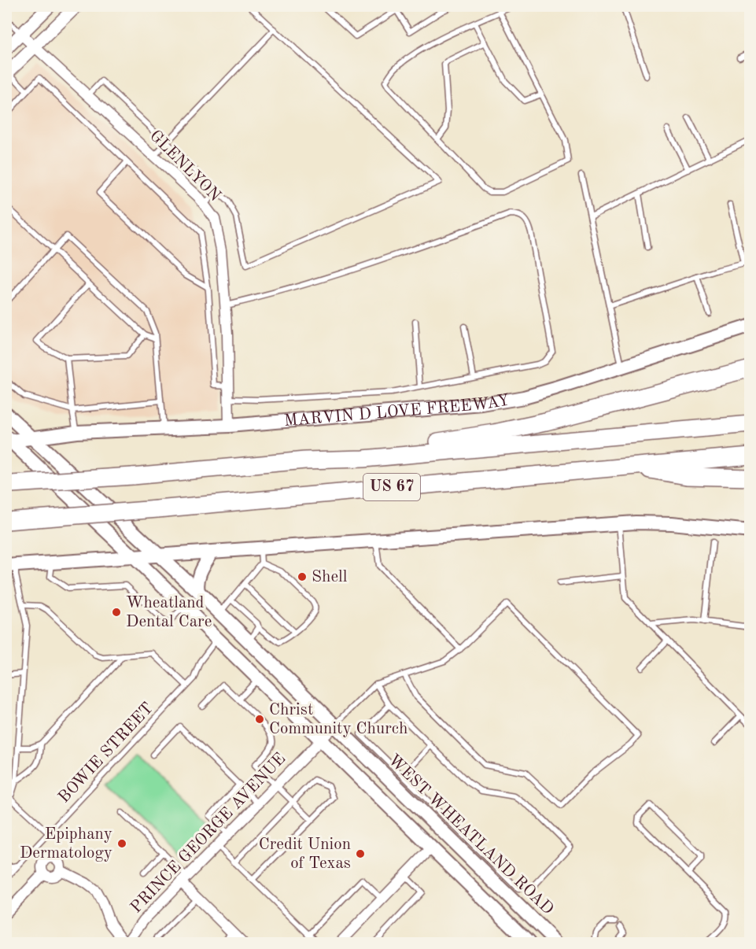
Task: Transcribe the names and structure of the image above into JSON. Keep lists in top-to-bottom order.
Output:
{
  "streets": {
    "highway": ["US 67"],
    "main road": ["MARVIN D LOVE FREEWAY", "WEST WHEATLAND ROAD"],
    "street": ["GLENLYON", "PRINCE GEORGE AVENUE"],
    "lane": ["BOWIE STREET"]
  },
  "crossings": [
    ["GLENLYON", "MARVIN D LOVE FREEWAY"],
    ["MARVIN D LOVE FREEWAY", "WEST WHEATLAND ROAD"],
    ["PRINCE GEORGE AVENUE", "WEST WHEATLAND ROAD"]
  ],
  "places": [
    "Shell",
    "Wheatland Dental Care",
    "Christ Community Church",
    "Epiphany Dermatology",
    "Credit Union of Texas"
  ]
}
